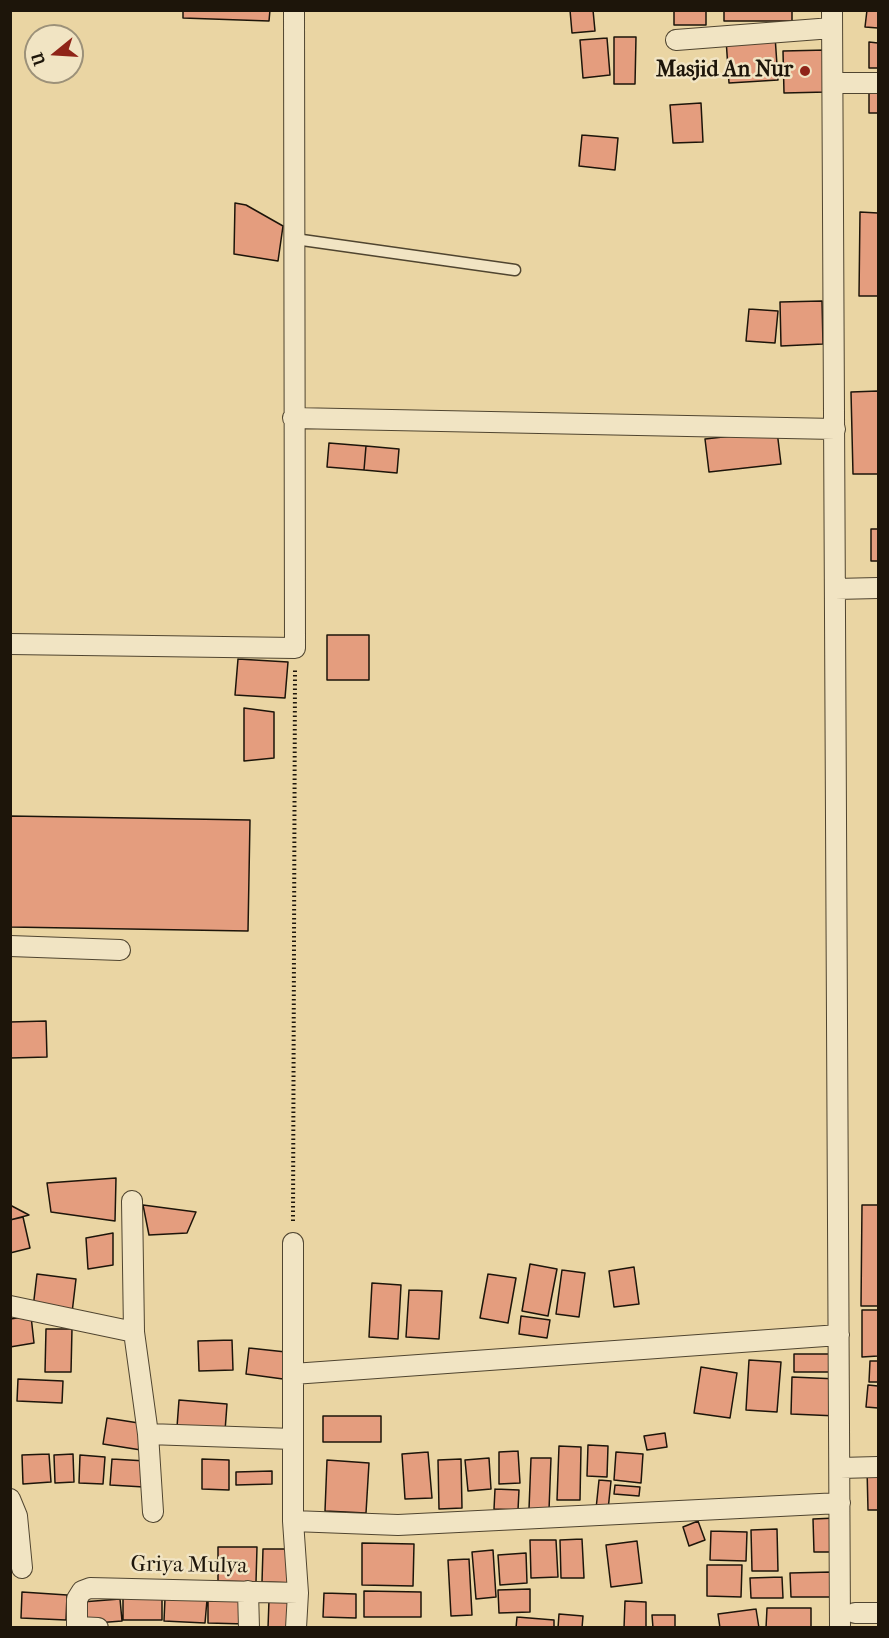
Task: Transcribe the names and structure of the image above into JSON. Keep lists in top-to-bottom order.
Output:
{
  "streets": {
    "street": ["Griya Mulya"]
  },
  "places": ["Masjid An Nur"],
  "north": "left"
}
